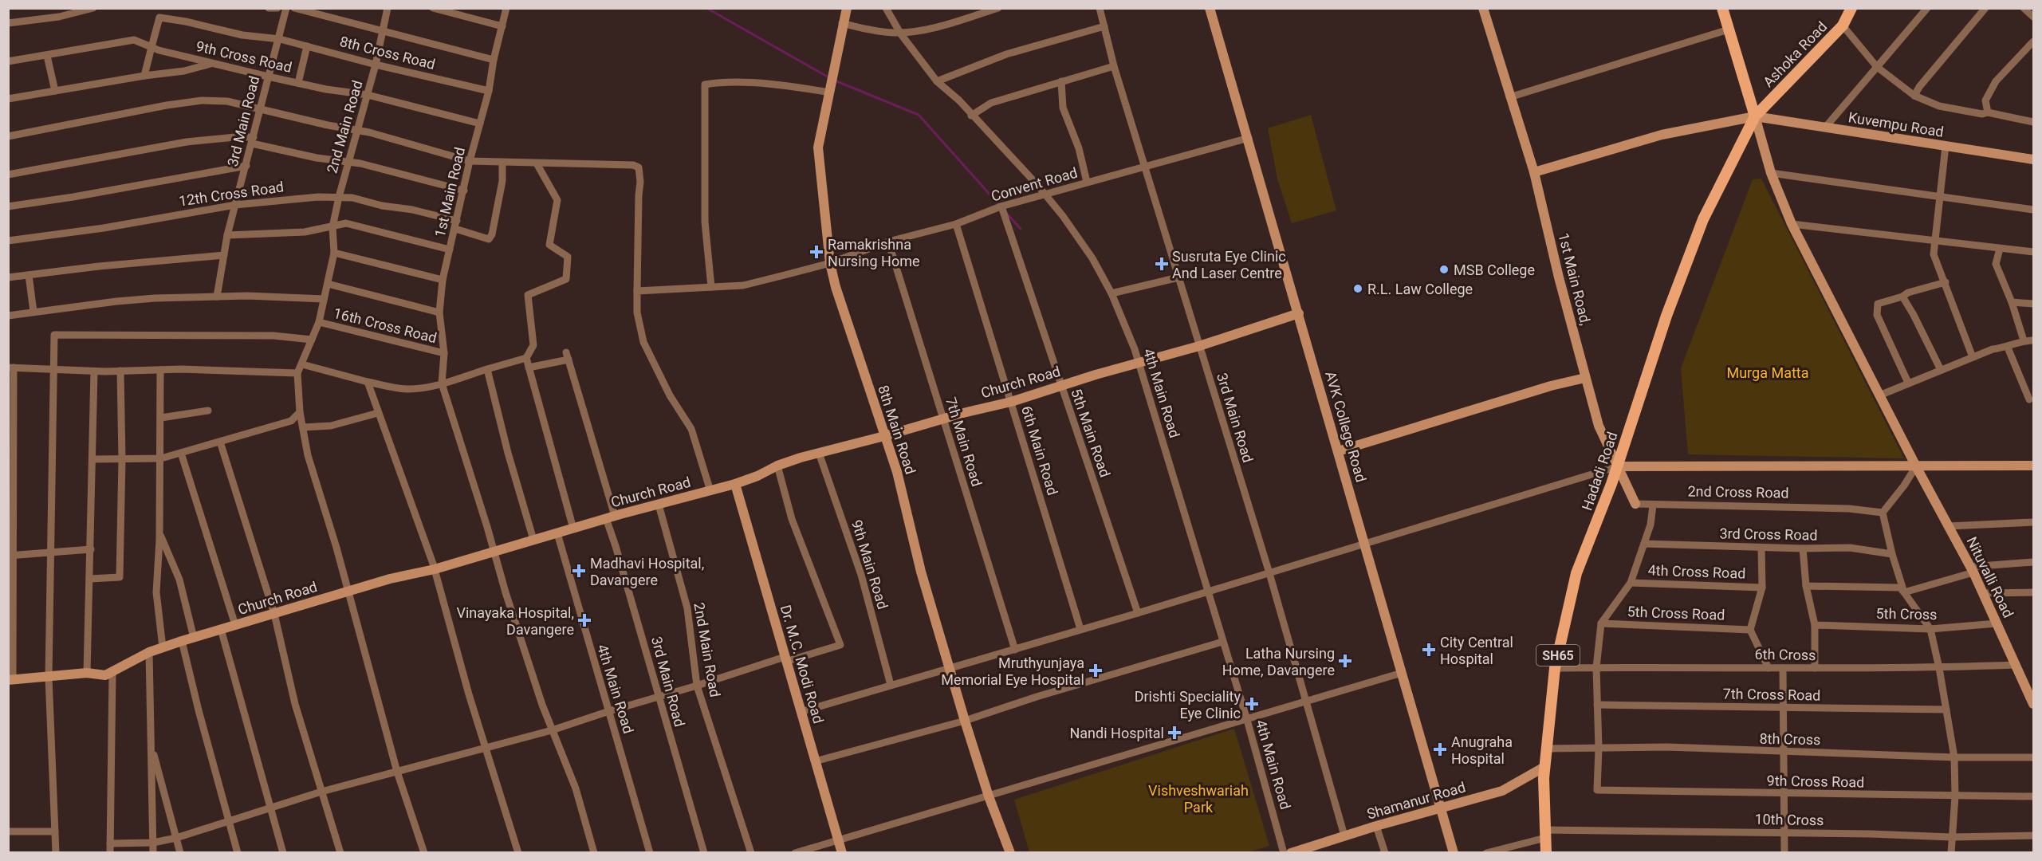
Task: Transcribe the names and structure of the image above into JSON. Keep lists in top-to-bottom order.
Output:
{
  "streets": {
    "main road": ["Ashoka Road", "Hadadi Road", "SH65"],
    "street": [
      "8th Cross Road",
      "9th Cross Road",
      "3rd Main Road",
      "Kuvempu Road",
      "2nd Main Road",
      "Convent Road",
      "1st Main Road",
      "12th Cross Road",
      "1st Main Road,",
      "16th Cross Road",
      "Church Road",
      "4th Main Road",
      "AVK College Road",
      "8th Main Road",
      "5th Main Road",
      "7th Main Road",
      "6th Main Road",
      "2nd Cross Road",
      "3rd Cross Road",
      "9th Main Road",
      "4th Cross Road",
      "Nituvalli Road",
      "5th Cross Road",
      "5th Cross",
      "6th Cross",
      "Dr. M.C. Modi Road",
      "7th Cross Road",
      "8th Cross",
      "Shamanur Road",
      "10th Cross"
    ]
  },
  "crossings": [
    ["8th Cross Road", "9th Cross Road"],
    ["8th Cross Road", "3rd Main Road"],
    ["8th Cross Road", "2nd Main Road"],
    ["8th Cross Road", "1st Main Road"],
    ["Ashoka Road", "Kuvempu Road"],
    ["Ashoka Road", "Hadadi Road"],
    ["Ashoka Road", "Nituvalli Road"],
    ["9th Cross Road", "3rd Main Road"],
    ["9th Cross Road", "2nd Main Road"],
    ["9th Cross Road", "1st Main Road"],
    ["9th Cross Road", "8th Cross"],
    ["3rd Main Road", "Convent Road"],
    ["3rd Main Road", "12th Cross Road"],
    ["3rd Main Road", "Church Road"],
    ["3rd Main Road", "Shamanur Road"],
    ["Kuvempu Road", "Hadadi Road"],
    ["Kuvempu Road", "Nituvalli Road"],
    ["2nd Main Road", "12th Cross Road"],
    ["2nd Main Road", "16th Cross Road"],
    ["2nd Main Road", "Church Road"],
    ["Convent Road", "4th Main Road"],
    ["Convent Road", "AVK College Road"],
    ["Convent Road", "8th Main Road"],
    ["Convent Road", "5th Main Road"],
    ["Convent Road", "7th Main Road"],
    ["Convent Road", "6th Main Road"],
    ["1st Main Road", "12th Cross Road"],
    ["1st Main Road", "16th Cross Road"],
    ["1st Main Road,", "Hadadi Road"],
    ["1st Main Road,", "2nd Cross Road"],
    ["Church Road", "4th Main Road"],
    ["Church Road", "AVK College Road"],
    ["Church Road", "8th Main Road"],
    ["Church Road", "5th Main Road"],
    ["Church Road", "7th Main Road"],
    ["Church Road", "6th Main Road"],
    ["Church Road", "9th Main Road"],
    ["Church Road", "Dr. M.C. Modi Road"],
    ["AVK College Road", "Shamanur Road"],
    ["Hadadi Road", "2nd Cross Road"],
    ["Hadadi Road", "Nituvalli Road"],
    ["Hadadi Road", "6th Cross"],
    ["Hadadi Road", "8th Cross"],
    ["Hadadi Road", "Shamanur Road"],
    ["Hadadi Road", "10th Cross"],
    ["Nituvalli Road", "5th Cross"],
    ["Nituvalli Road", "6th Cross"]
  ],
  "parks": ["Murga Matta", "Vishveshwariah Park"],
  "places": {
    "health": [
      "Ramakrishna Nursing Home",
      "Susruta Eye Clinic And Laser Centre",
      "Madhavi Hospital, Davangere",
      "Vinayaka Hospital, Davangere",
      "City Central Hospital",
      "Latha Nursing Home, Davangere",
      "Mruthyunjaya Memorial Eye Hospital",
      "Drishti Speciality Eye Clinic",
      "Nandi Hospital",
      "Anugraha Hospital"
    ],
    "other": ["MSB College", "R.L. Law College"]
  }
}
